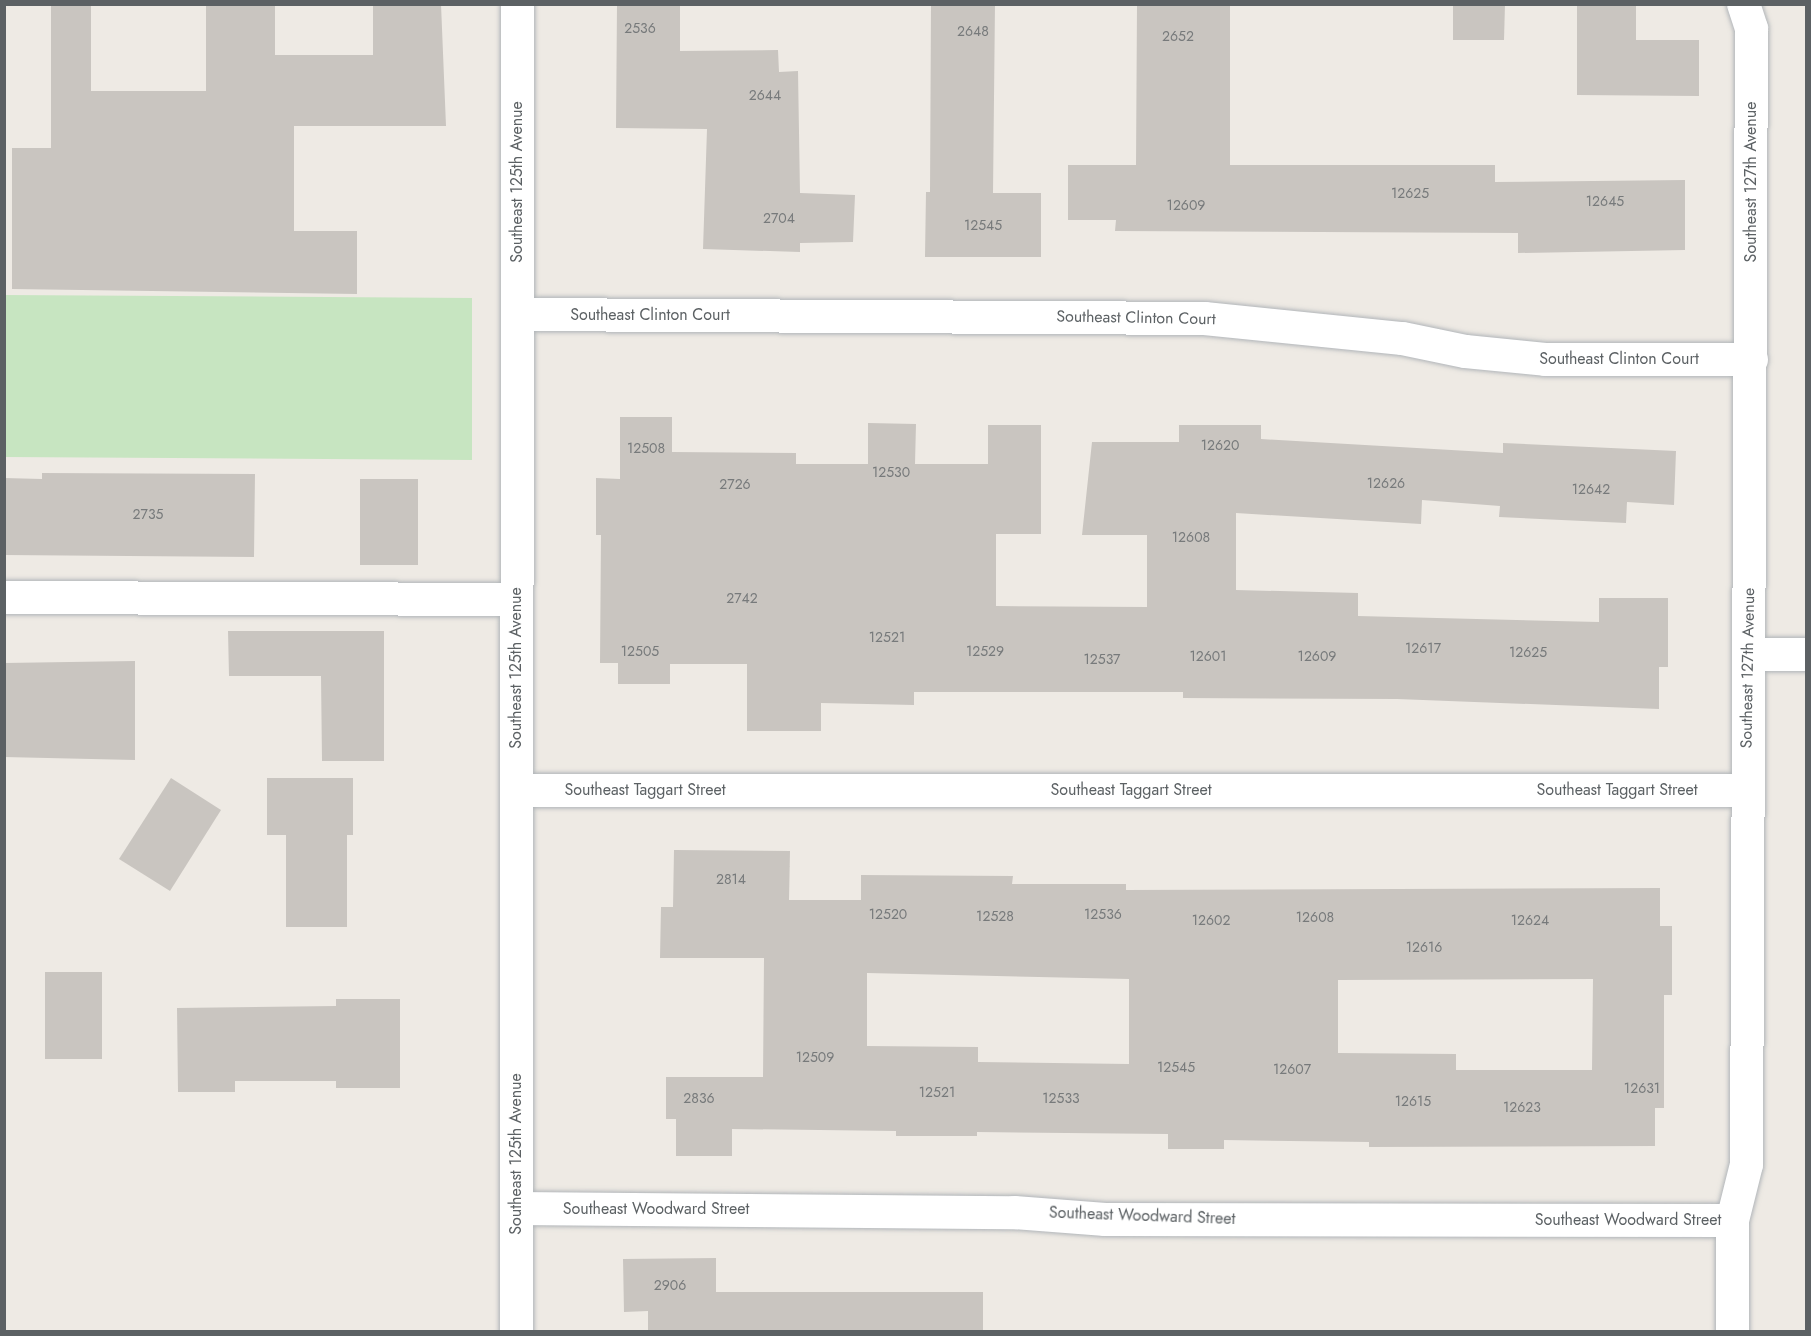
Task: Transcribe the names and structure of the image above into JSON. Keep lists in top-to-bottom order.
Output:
{
  "streets": {
    "street": [
      "Southeast 125th Avenue",
      "Southeast 127th Avenue",
      "Southeast Clinton Court",
      "Southeast Taggart Street",
      "Southeast Woodward Street"
    ]
  },
  "crossings": [
    ["Southeast 125th Avenue", "Southeast Clinton Court"],
    ["Southeast 125th Avenue", "Southeast Taggart Street"],
    ["Southeast 125th Avenue", "Southeast Woodward Street"],
    ["Southeast 127th Avenue", "Southeast Clinton Court"],
    ["Southeast 127th Avenue", "Southeast Taggart Street"],
    ["Southeast 127th Avenue", "Southeast Woodward Street"]
  ],
  "house_numbers": [
    "2536",
    "2648",
    "2652",
    "2644",
    "12625",
    "12645",
    "12609",
    "2704",
    "12545",
    "12620",
    "12508",
    "12530",
    "12626",
    "2726",
    "12642",
    "2735",
    "12608",
    "2742",
    "12521",
    "12617",
    "12505",
    "12529",
    "12625",
    "12601",
    "12609",
    "12537",
    "2814",
    "12520",
    "12536",
    "12528",
    "12608",
    "12602",
    "12624",
    "12616",
    "12509",
    "12545",
    "12607",
    "12631",
    "12521",
    "2836",
    "12533",
    "12615",
    "12623",
    "2906"
  ]
}
